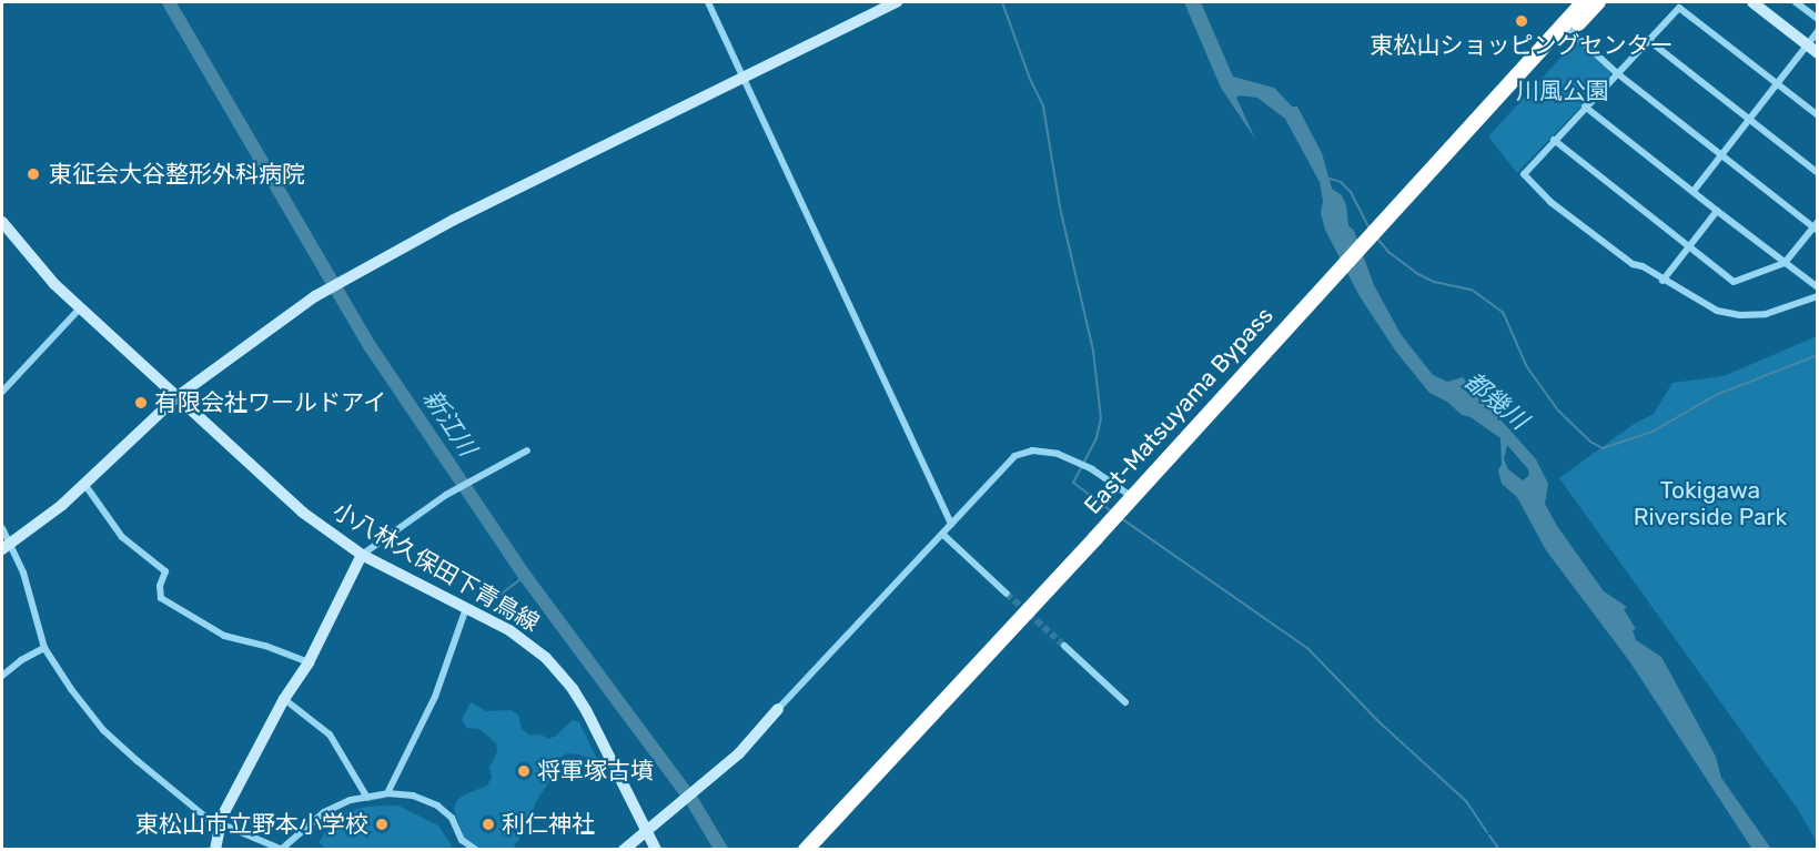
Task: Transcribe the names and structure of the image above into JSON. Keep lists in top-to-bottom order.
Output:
{
  "streets": {
    "highway": ["East-Matsuyama Bypass"],
    "street": ["小八林久保田下青鳥線"]
  },
  "water": ["都幾川", "新江川"],
  "parks": ["川風公園", "Tokigawa Riverside Park"],
  "places": [
    "東松山ショッピングセンター",
    "東征会大谷整形外科病院",
    "有限会社ワールドアイ",
    "将軍塚古墳",
    "東松山市立野本小学校",
    "利仁神社"
  ]
}
